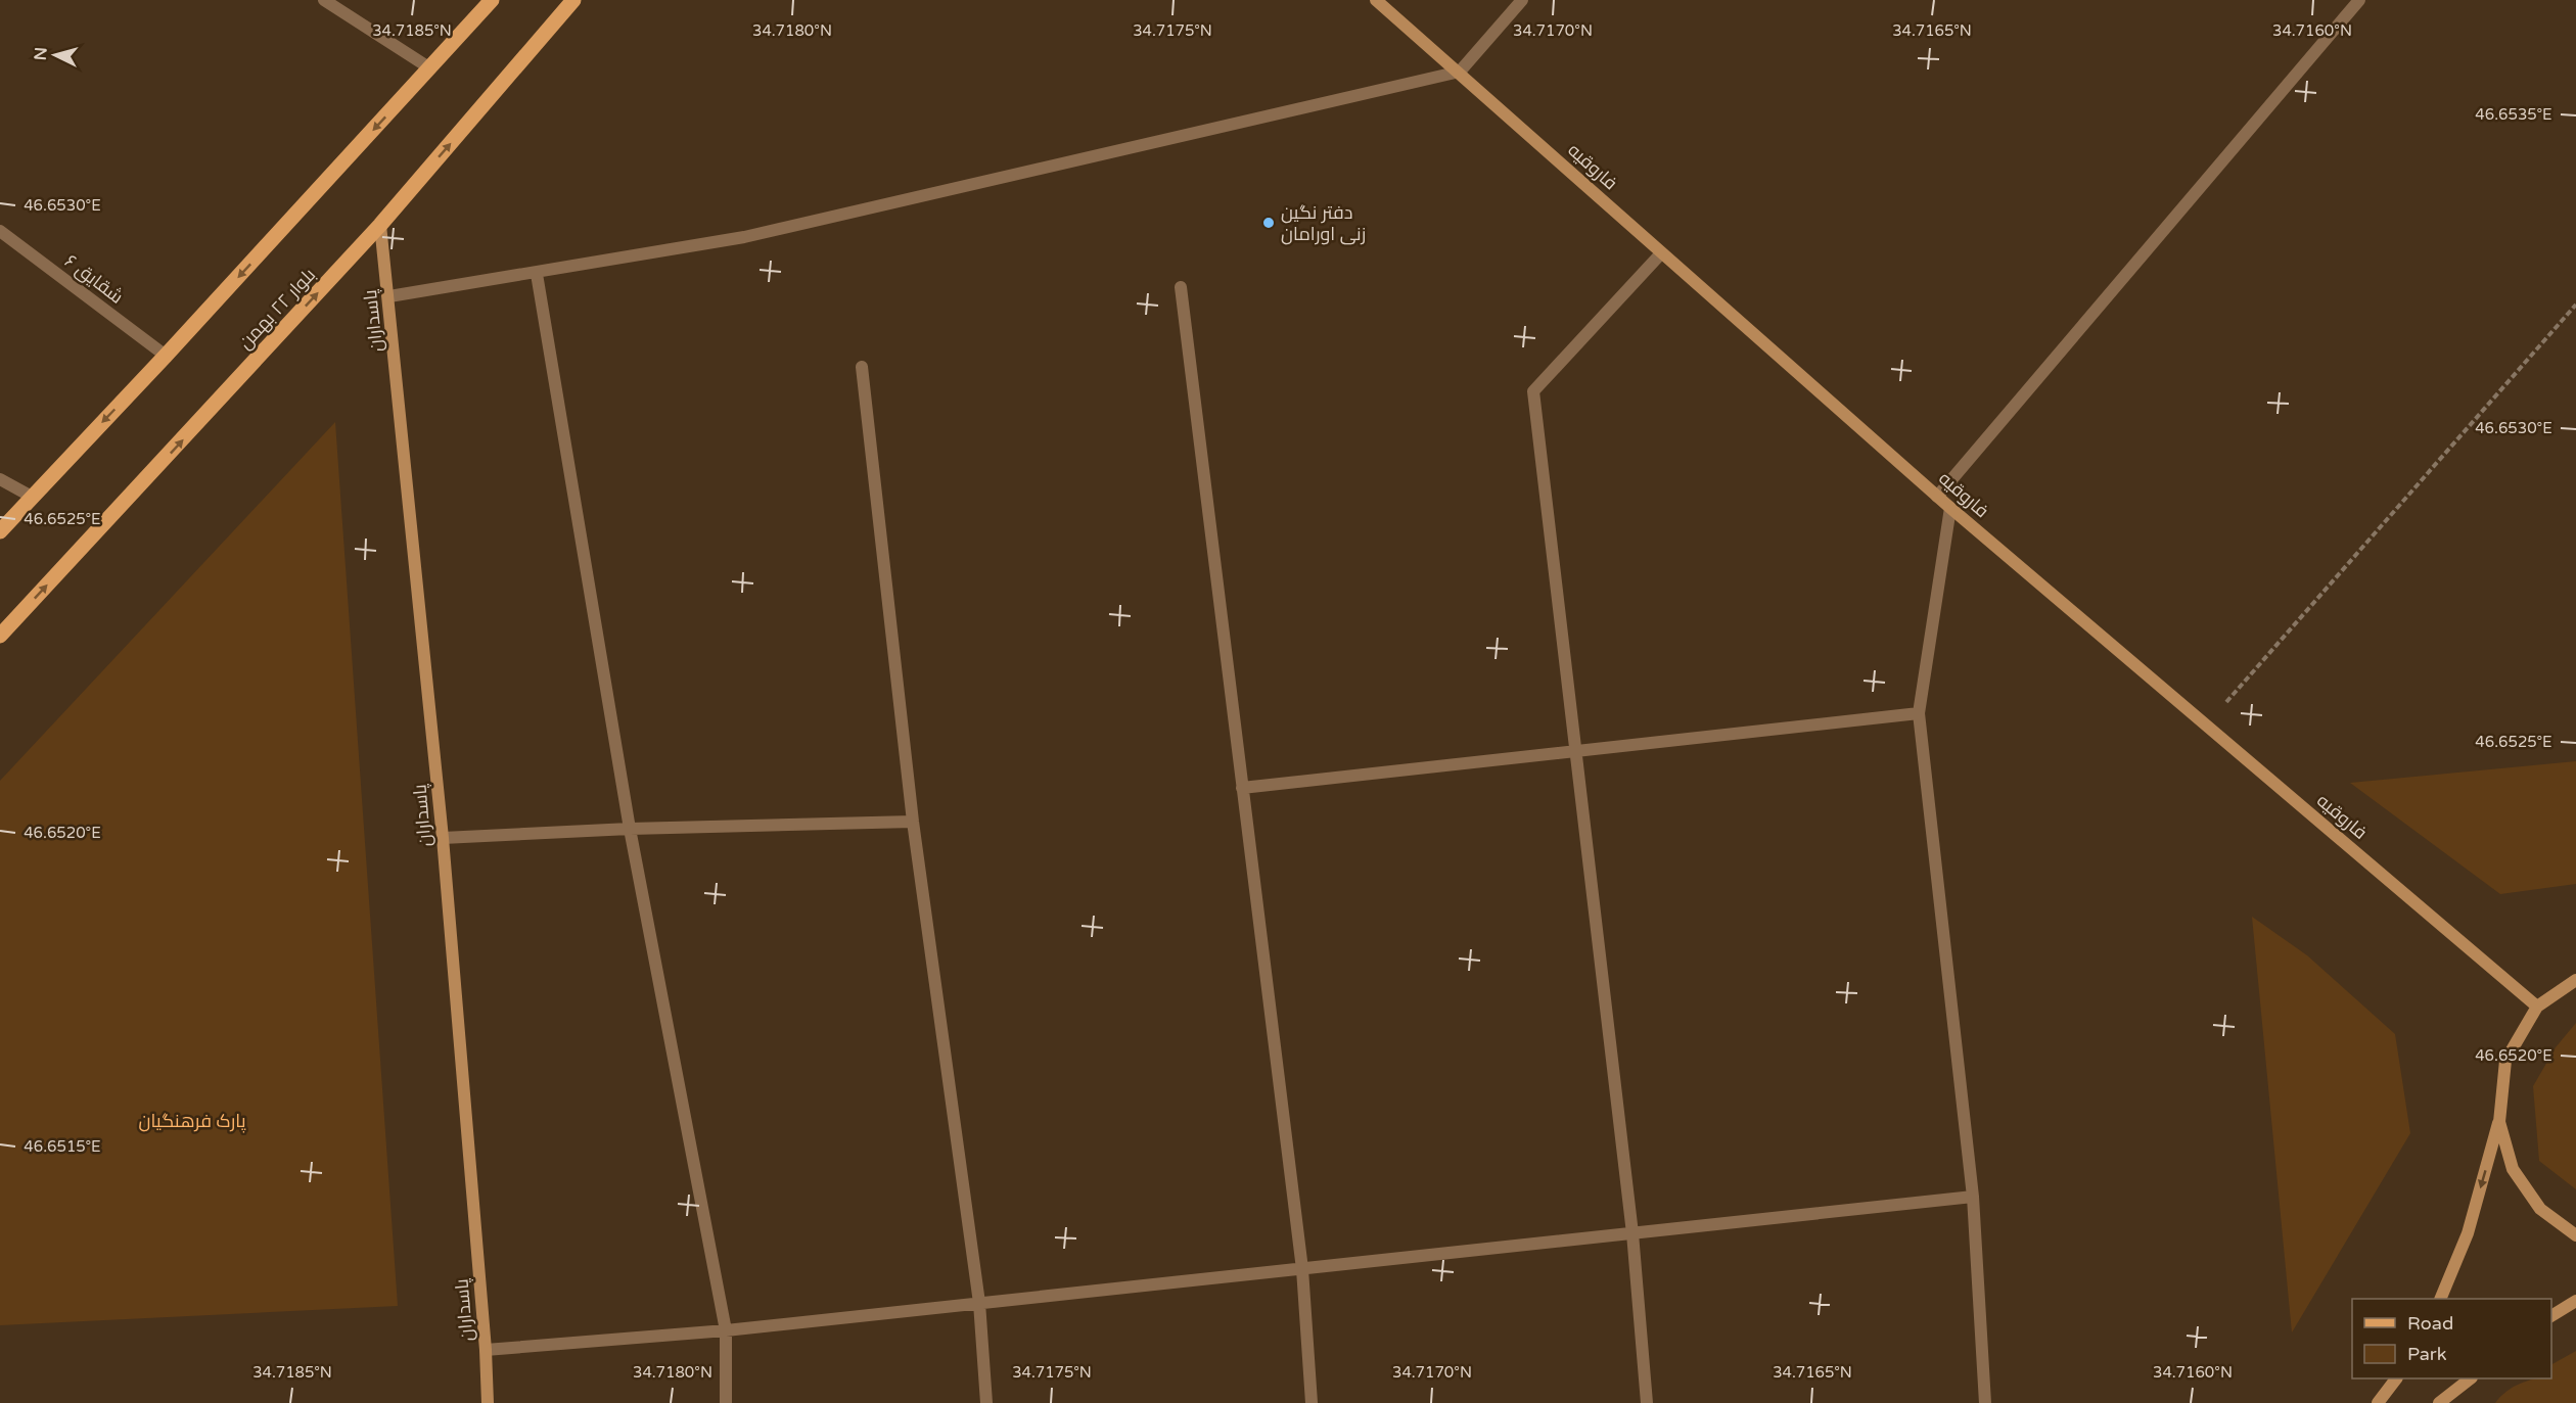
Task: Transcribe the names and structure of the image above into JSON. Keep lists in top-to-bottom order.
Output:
{
  "streets": {
    "main road": ["فاروقیه", "بلوار ۲۲ بهمن", "پاسداران"],
    "street": ["شقایق ۶"]
  },
  "crossings": [
    ["بلوار ۲۲ بهمن", "پاسداران"]
  ],
  "parks": ["پارک فرهنگیان"],
  "places": ["دفتر نگین زنی اورامان"],
  "legend": ["Road", "Park"],
  "north": "left",
  "coordinates": [
    "34.7185°N",
    "34.7180°N",
    "34.7175°N",
    "34.7170°N",
    "34.7165°N",
    "34.7160°N",
    "46.6535°E",
    "46.6530°E",
    "46.6525°E",
    "46.6520°E",
    "46.6515°E"
  ]
}
